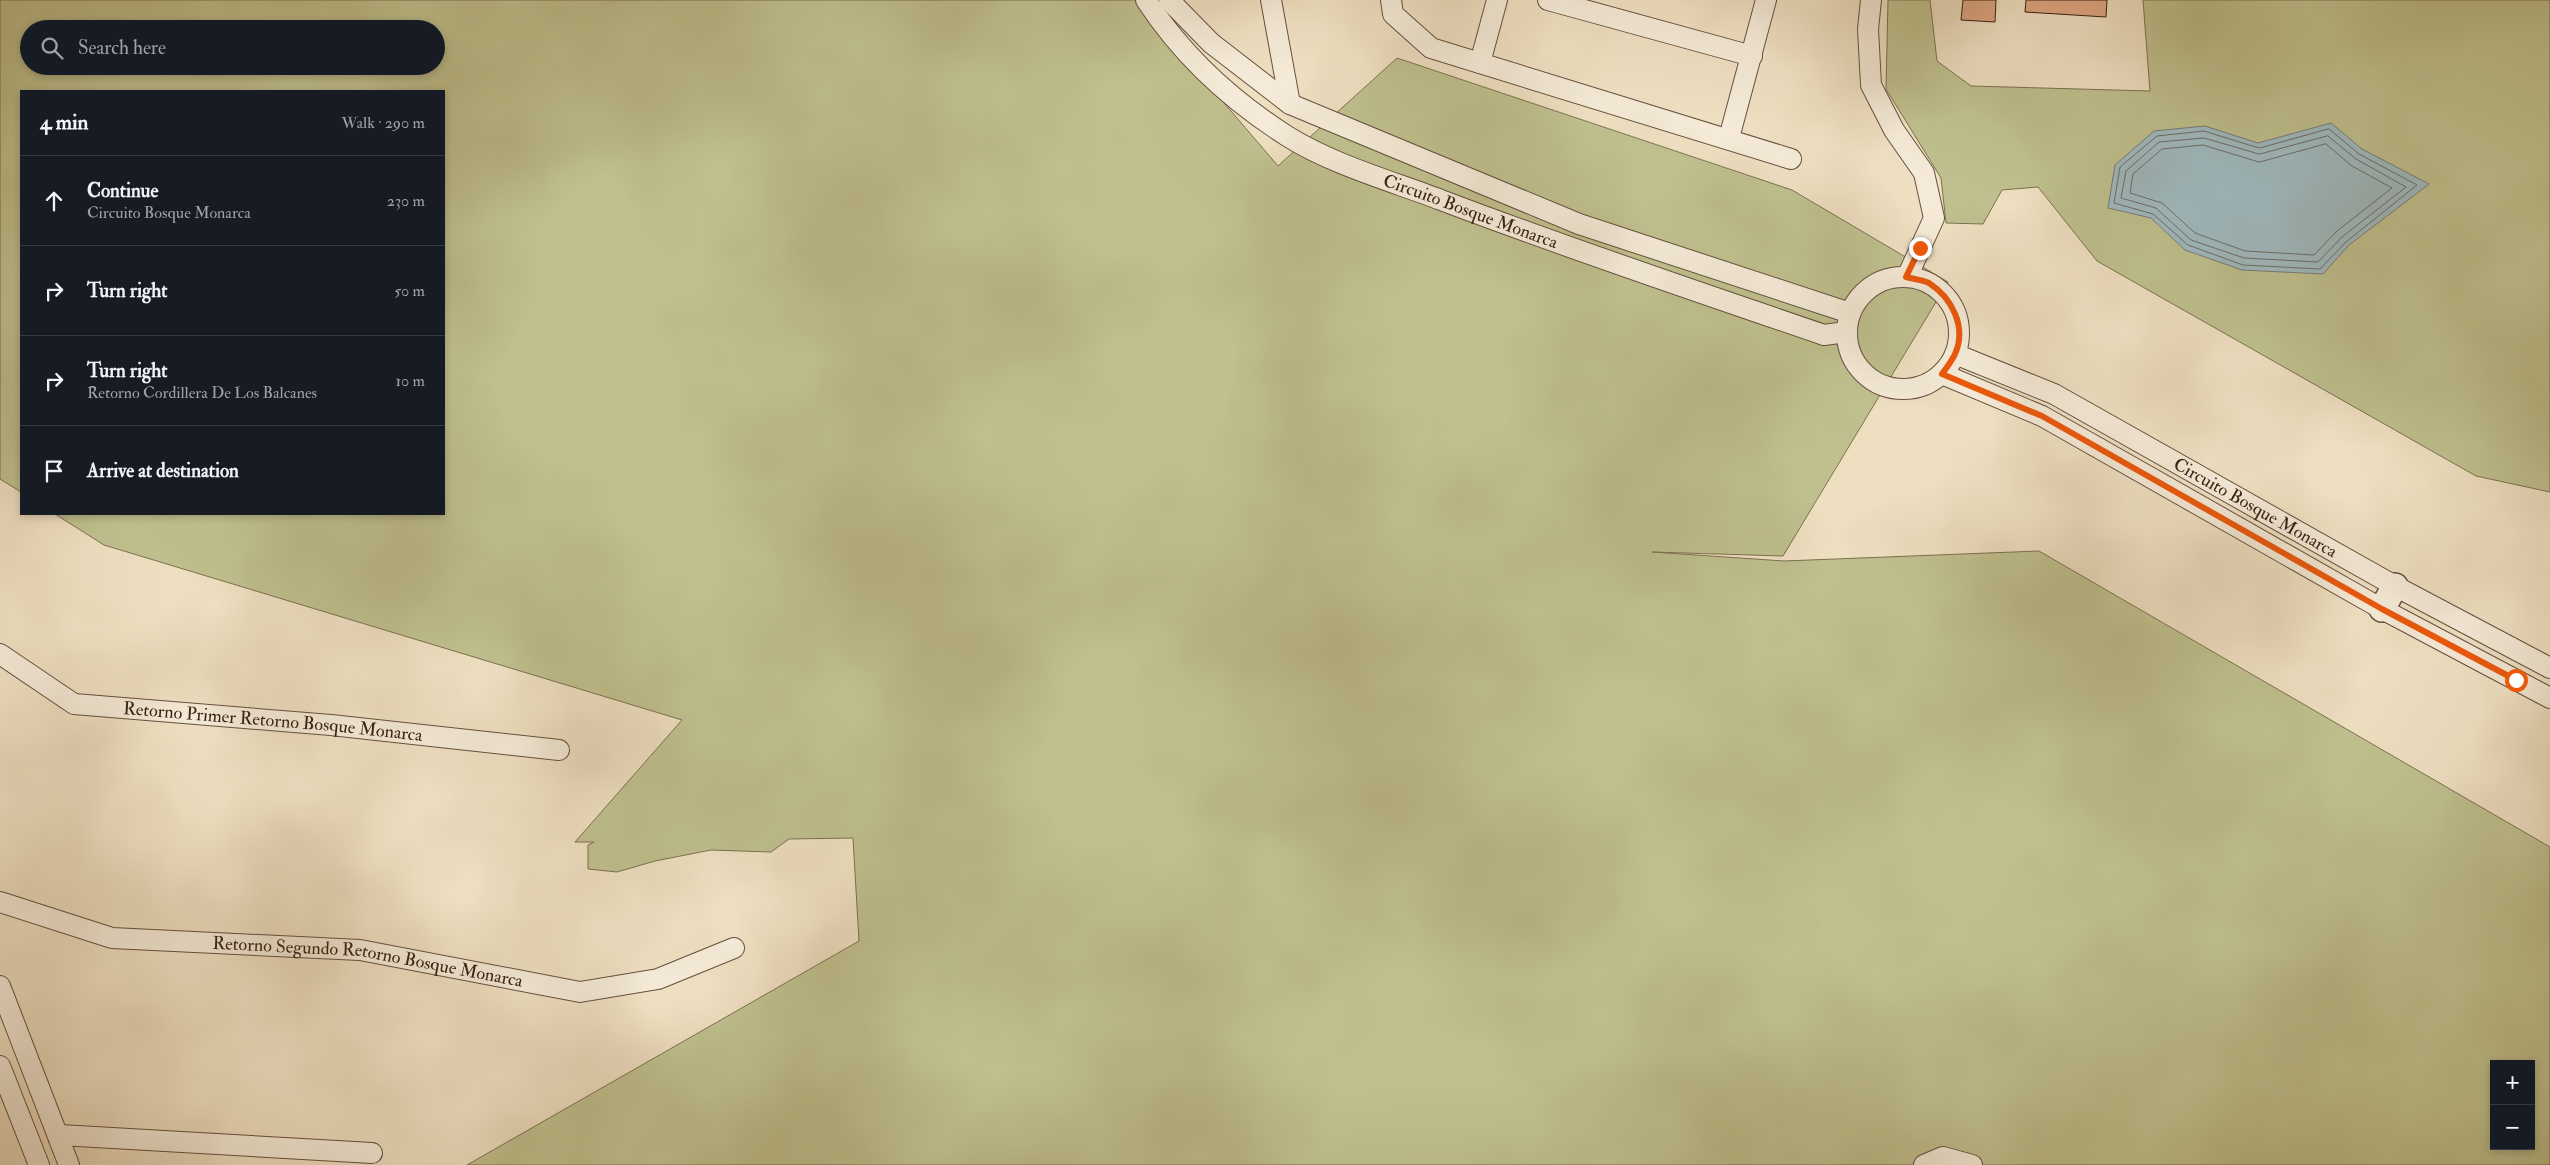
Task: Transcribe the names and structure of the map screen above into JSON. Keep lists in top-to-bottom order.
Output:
{
  "streets": {
    "street": ["Circuito Bosque Monarca", "Retorno Primer Retorno Bosque Monarca", "Retorno Segundo Retorno Bosque Monarca"]
  },
  "page": {
    "search": "Search here",
    "heading": ["4 min", "Walk · 290 m"],
    "list": [
      ["Continue", "Circuito Bosque Monarca", "230 m"],
      ["Turn right", "50 m"],
      ["Turn right", "Retorno Cordillera De Los Balcanes", "10 m"],
      "Arrive at destination"
    ],
    "map_buttons": ["+", "−"]
  }
}
